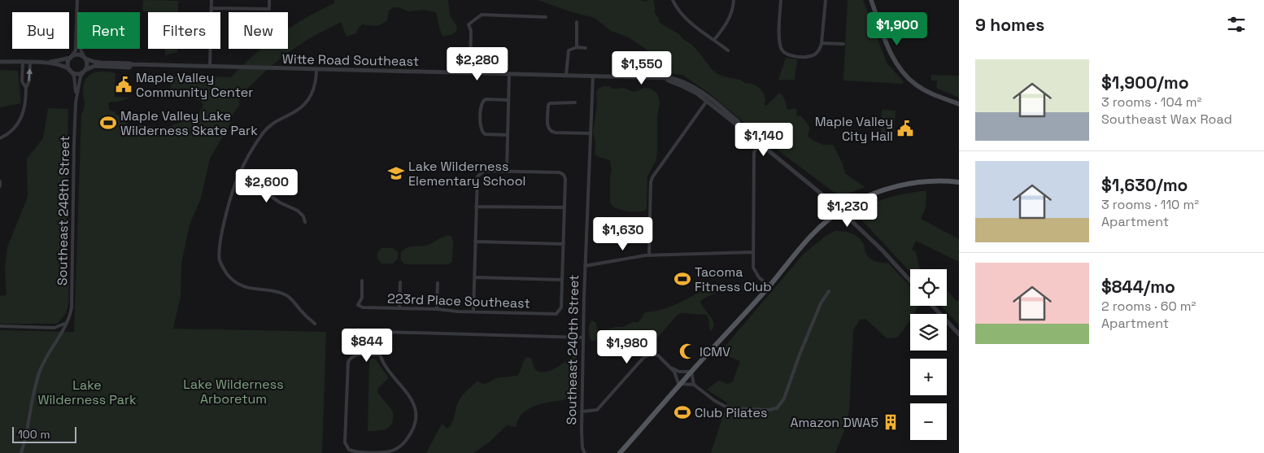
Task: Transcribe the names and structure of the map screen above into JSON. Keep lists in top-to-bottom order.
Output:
{
  "streets": {
    "street": [
      "Witte Road Southeast",
      "Southeast 248th Street",
      "223rd Place Southeast",
      "Southeast 240th Street"
    ]
  },
  "crossings": [
    ["Witte Road Southeast", "Southeast 248th Street"],
    ["Witte Road Southeast", "Southeast 240th Street"]
  ],
  "parks": ["Lake Wilderness Arboretum", "Lake Wilderness Park"],
  "places": {
    "public building": ["Maple Valley Community Center", "Maple Valley City Hall"],
    "sports": ["Maple Valley Lake Wilderness Skate Park", "Tacoma Fitness Club", "Club Pilates"],
    "school or university": ["Lake Wilderness Elementary School"],
    "mosque": ["ICMV"],
    "building": ["Amazon DWA5"]
  },
  "scale_bar": "100 m",
  "page": {
    "heading": "9 homes",
    "price": [
      "$1,900",
      "$2,280",
      "$1,550",
      "$1,140",
      "$2,600",
      "$1,230",
      "$1,630",
      "$844",
      "$1,980"
    ],
    "chip": [
      "Buy",
      "Rent",
      "Filters",
      "New"
    ],
    "list": [
      {
        "name": "$1,900/mo",
        "note": "3 rooms · 104 m² · Southeast Wax Road"
      },
      {
        "name": "$1,630/mo",
        "note": "3 rooms · 110 m² · Apartment"
      },
      {
        "name": "$844/mo",
        "note": "2 rooms · 60 m² · Apartment"
      }
    ],
    "map_buttons": ["+", "−"],
    "scale": "100 m"
  }
}
